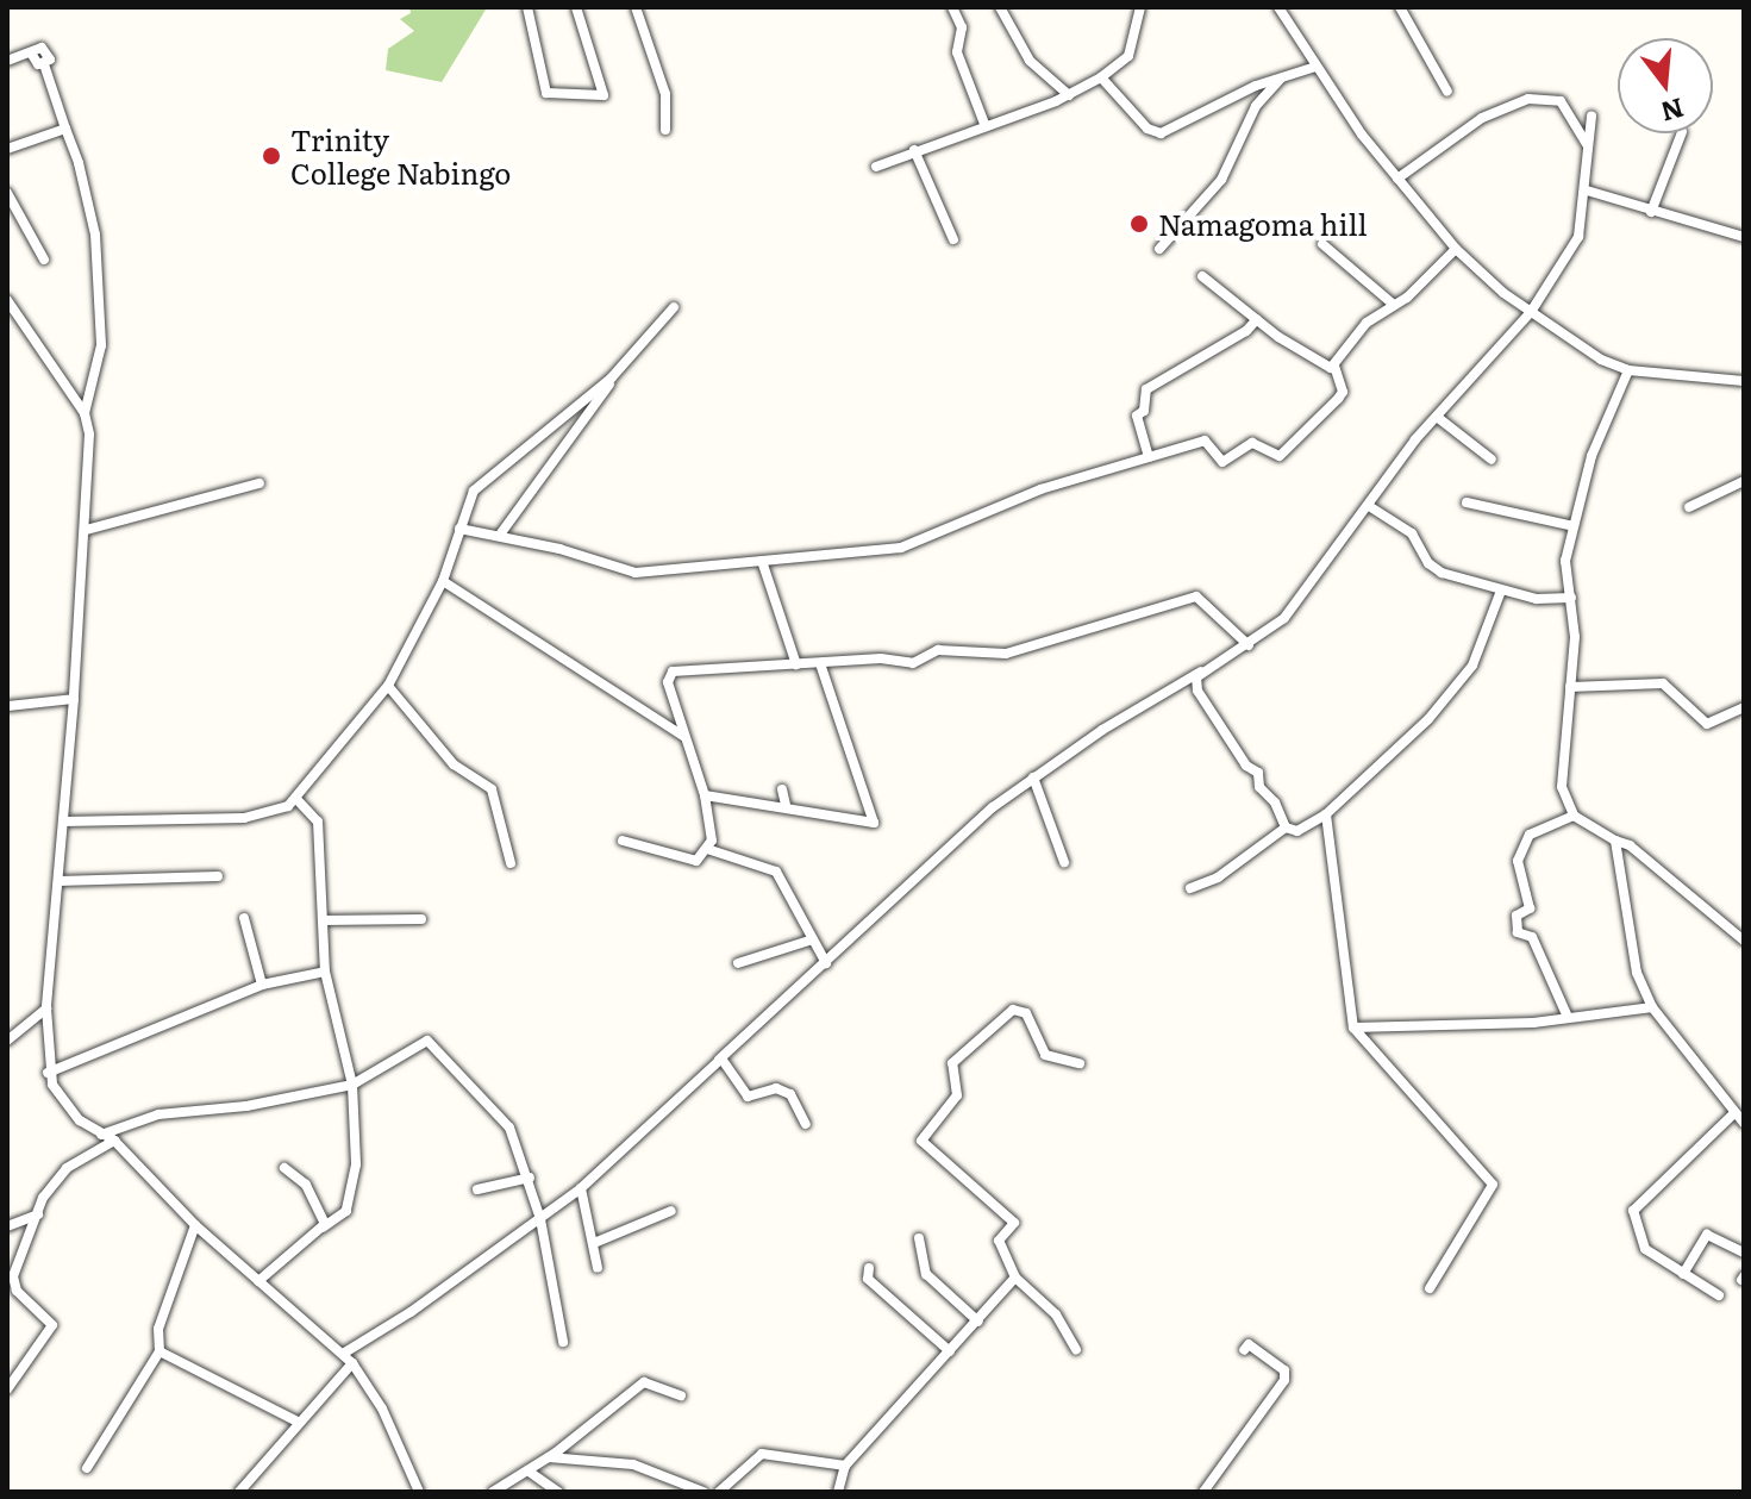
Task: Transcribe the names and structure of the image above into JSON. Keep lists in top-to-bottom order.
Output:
{
  "places": ["Trinity College Nabingo", "Namagoma hill"],
  "north": "bottom"
}
